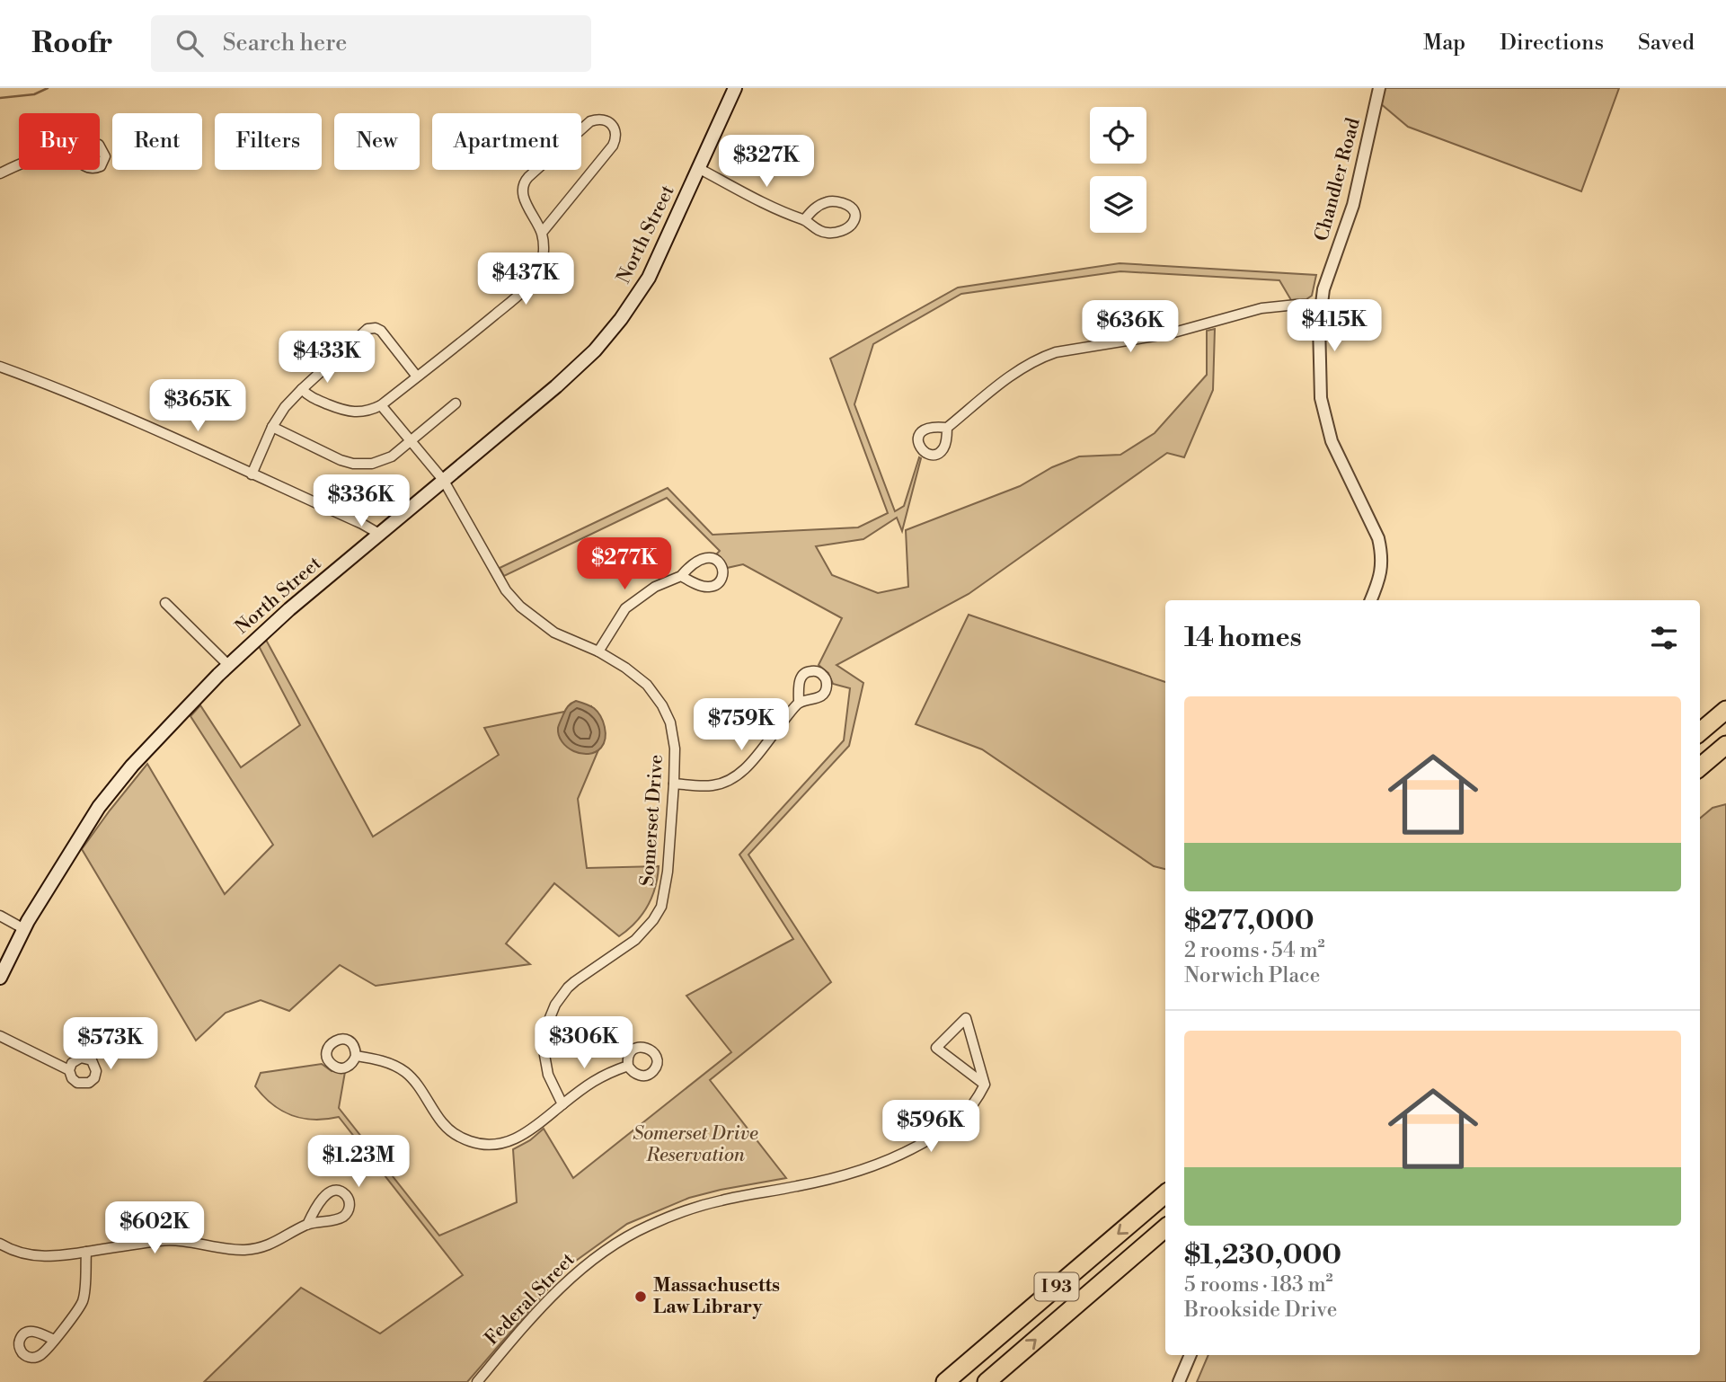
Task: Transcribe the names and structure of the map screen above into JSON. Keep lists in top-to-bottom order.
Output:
{
  "streets": {
    "highway": ["I 93"],
    "main road": ["North Street"],
    "street": ["Chandler Road", "Somerset Drive", "Federal Street"]
  },
  "crossings": [
    ["North Street", "Somerset Drive"]
  ],
  "parks": ["Somerset Drive Reservation"],
  "places": ["Massachusetts Law Library"],
  "page": {
    "header": "Roofr",
    "search": "Search here",
    "nav": ["Map", "Directions", "Saved"],
    "chip": [
      "Buy",
      "Rent",
      "Filters",
      "New",
      "Apartment"
    ],
    "price": [
      "$327K",
      "$437K",
      "$415K",
      "$636K",
      "$433K",
      "$365K",
      "$336K",
      "$277K",
      "$759K",
      "$306K",
      "$573K",
      "$596K",
      "$1.23M",
      "$602K"
    ],
    "heading": "14 homes",
    "list": [
      {
        "name": "$277,000",
        "note": "2 rooms · 54 m² · Norwich Place"
      },
      {
        "name": "$1,230,000",
        "note": "5 rooms · 183 m² · Brookside Drive"
      }
    ]
  }
}
